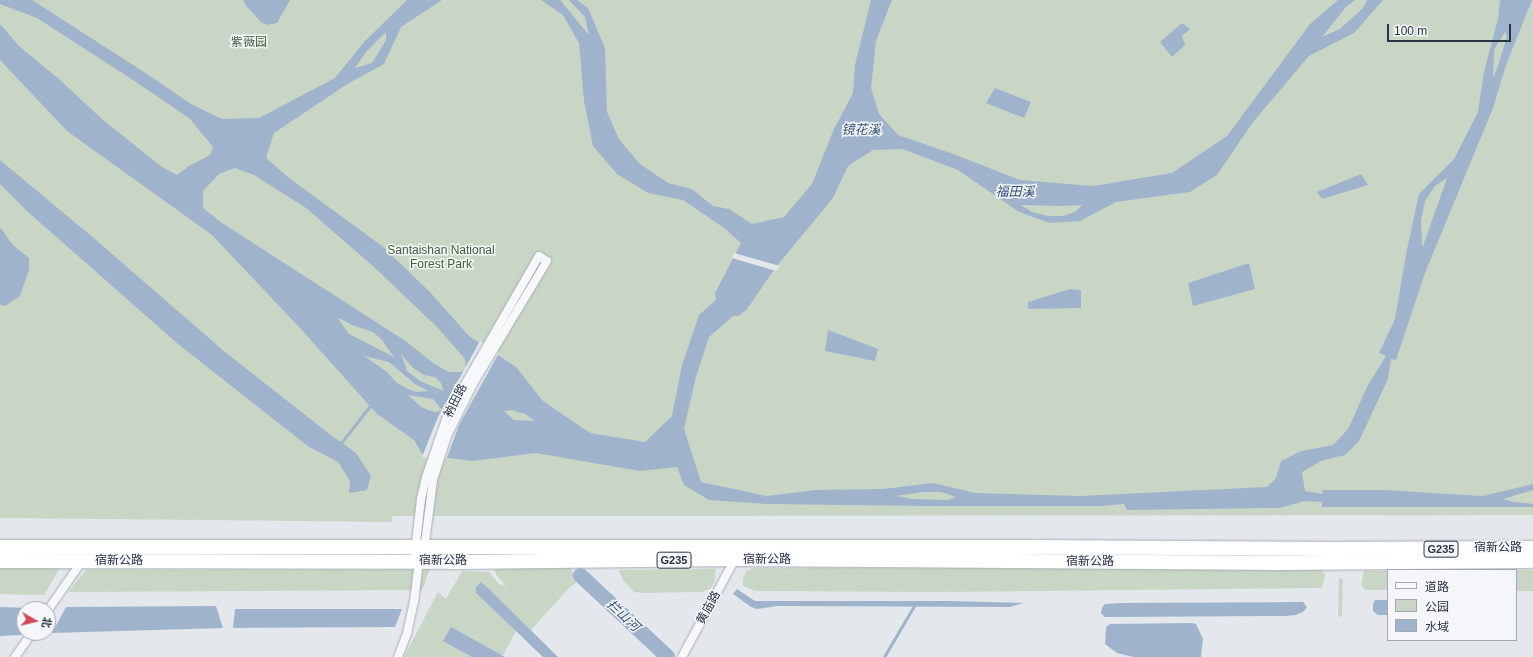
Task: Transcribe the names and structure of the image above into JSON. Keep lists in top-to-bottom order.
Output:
{
  "streets": {
    "highway": ["宿新公路", "G235"],
    "street": ["衲田路", "黄庙路"]
  },
  "crossings": [
    ["衲田路", "宿新公路"],
    ["宿新公路", "黄庙路"]
  ],
  "water": ["镜花溪", "福田溪", "拦山河"],
  "parks": ["紫薇园", "Santaishan National Forest Park"],
  "legend": ["道路", "公园", "水域"],
  "scale_bar": "100 m",
  "north": "right"
}
